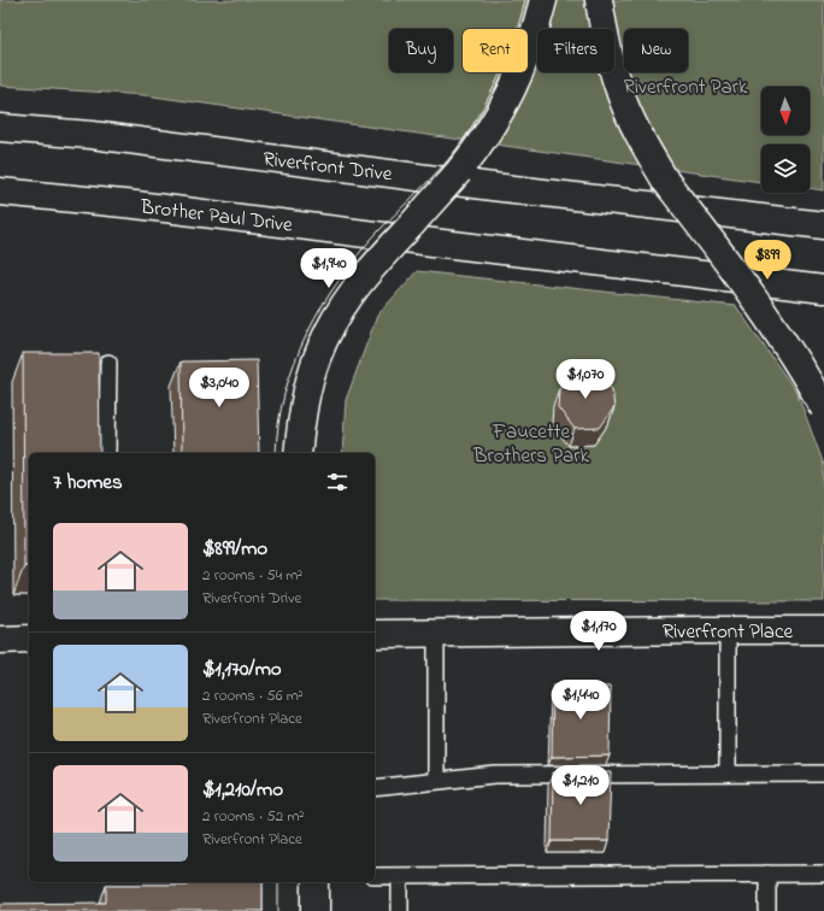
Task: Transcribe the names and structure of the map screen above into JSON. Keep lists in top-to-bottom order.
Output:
{
  "streets": {
    "main road": ["Riverfront Drive", "Brother Paul Drive", "Riverfront Place"]
  },
  "parks": ["Riverfront Park", "Faucette Brothers Park"],
  "north": "bottom",
  "page": {
    "chip": [
      "Buy",
      "Rent",
      "Filters",
      "New"
    ],
    "price": [
      "$899",
      "$1,940",
      "$1,070",
      "$3,040",
      "$1,170",
      "$1,440",
      "$1,210"
    ],
    "heading": "7 homes",
    "list": [
      {
        "name": "$899/mo",
        "note": "2 rooms · 54 m² · Riverfront Drive"
      },
      {
        "name": "$1,170/mo",
        "note": "2 rooms · 56 m² · Riverfront Place"
      },
      {
        "name": "$1,210/mo",
        "note": "2 rooms · 52 m² · Riverfront Place"
      }
    ]
  }
}
